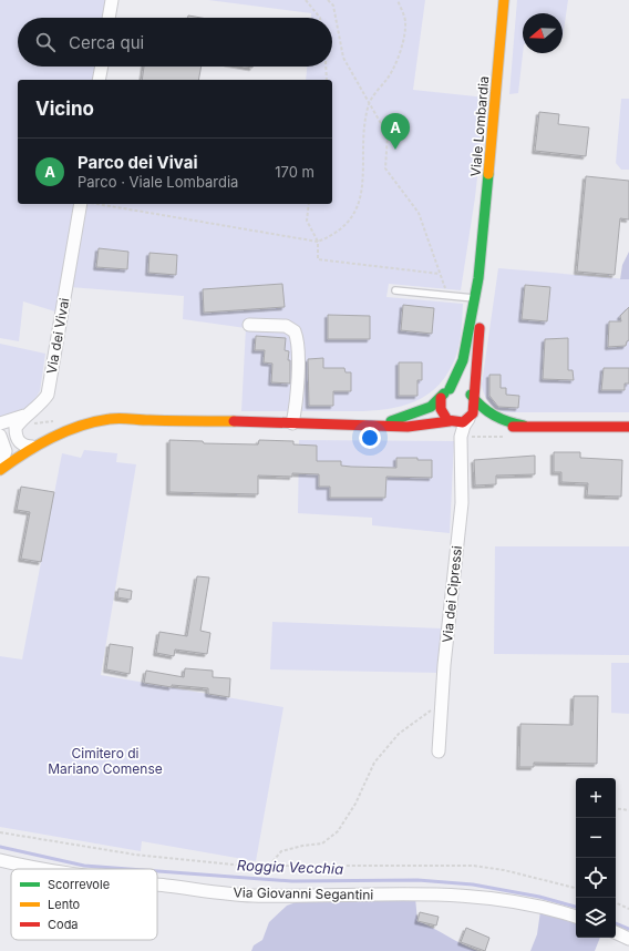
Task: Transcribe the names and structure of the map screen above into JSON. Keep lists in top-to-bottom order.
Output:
{
  "streets": {
    "main road": ["Viale Lombardia"],
    "street": ["Via dei Vivai", "Via dei Cipressi", "Via Giovanni Segantini"]
  },
  "crossings": [
    ["Viale Lombardia", "Via dei Cipressi"]
  ],
  "water": ["Roggia Vecchia"],
  "parks": ["Cimitero di Mariano Comense"],
  "legend": ["Scorrevole", "Lento", "Coda"],
  "north": "left",
  "page": {
    "search": "Cerca qui",
    "heading": "Vicino",
    "pins": "A",
    "list": [
      {
        "mark": "A",
        "name": "Parco dei Vivai",
        "note": "Parco · Viale Lombardia",
        "value": "170 m"
      }
    ],
    "map_buttons": ["+", "−"]
  }
}
